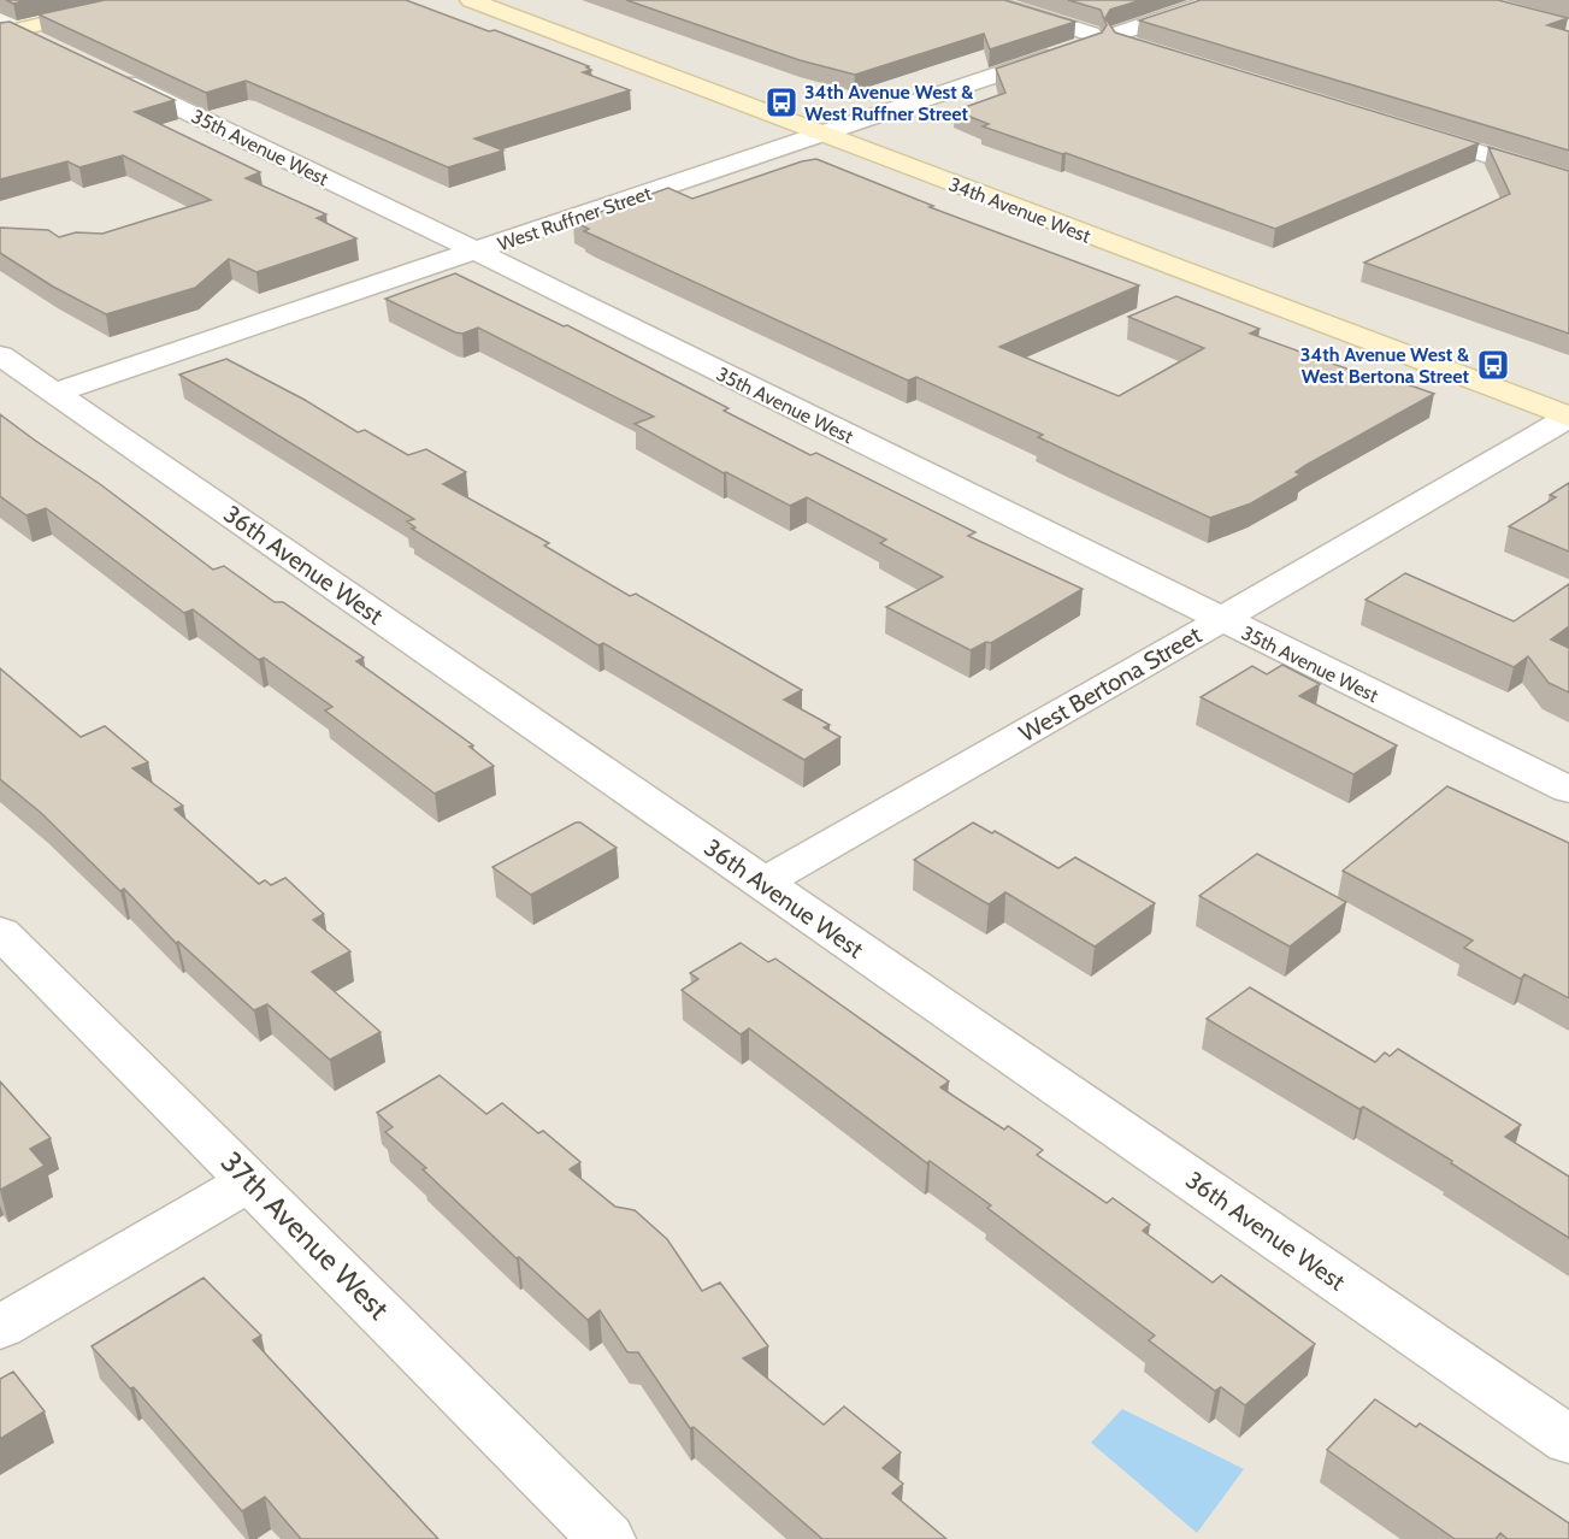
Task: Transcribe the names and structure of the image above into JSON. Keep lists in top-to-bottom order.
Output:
{
  "streets": {
    "street": [
      "35th Avenue West",
      "34th Avenue West",
      "West Ruffner Street",
      "36th Avenue West",
      "West Bertona Street",
      "37th Avenue West"
    ]
  },
  "crossings": [
    ["35th Avenue West", "West Ruffner Street"],
    ["35th Avenue West", "West Bertona Street"],
    ["34th Avenue West", "West Ruffner Street"],
    ["34th Avenue West", "West Bertona Street"],
    ["West Ruffner Street", "36th Avenue West"],
    ["36th Avenue West", "West Bertona Street"]
  ],
  "places": {
    "bus stop": ["34th Avenue West & West Ruffner Street", "34th Avenue West & West Bertona Street"]
  }
}
